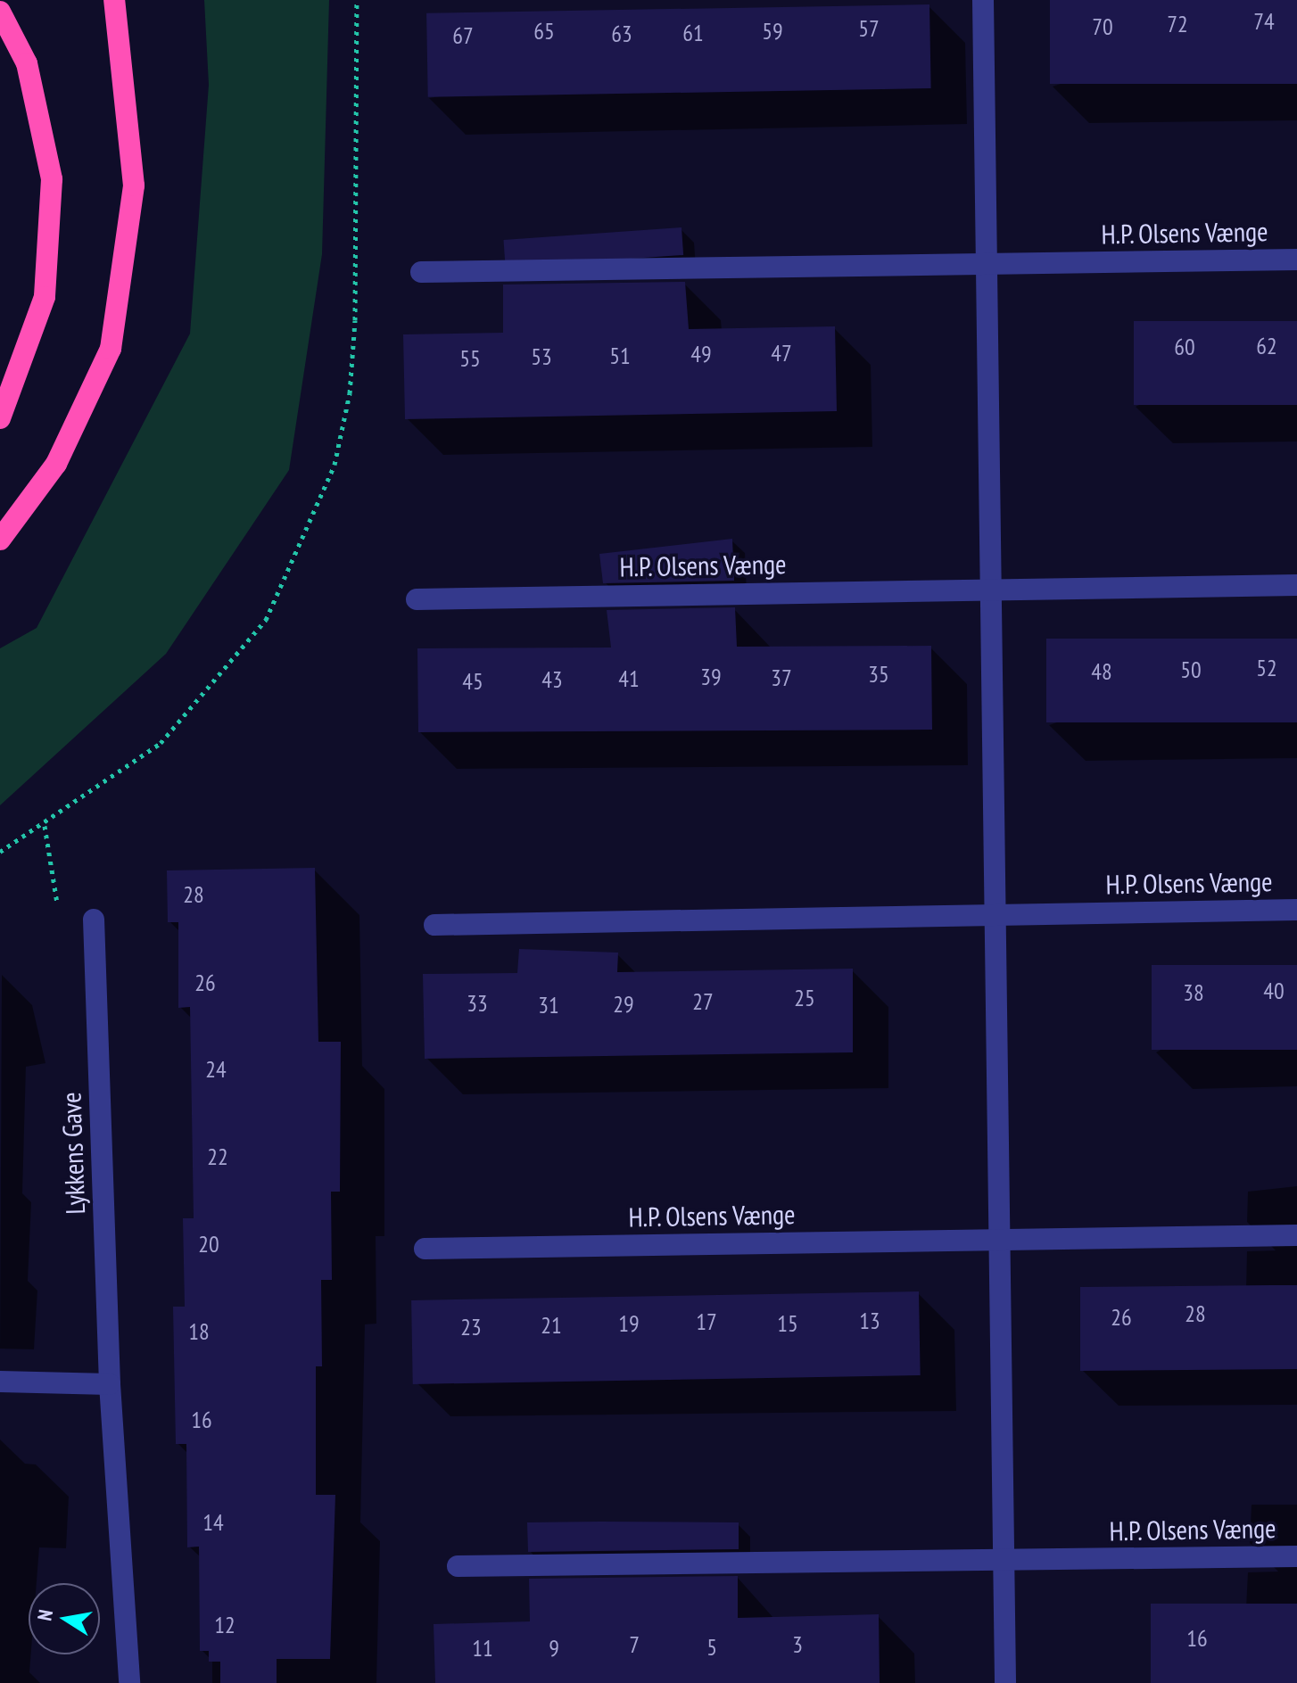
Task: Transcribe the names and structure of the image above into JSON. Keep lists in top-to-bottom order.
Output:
{
  "streets": {
    "street": ["H.P. Olsens Vænge", "Lykkens Gave"]
  },
  "house_numbers": [
    "74",
    "72",
    "70",
    "57",
    "65",
    "59",
    "61",
    "63",
    "67",
    "62",
    "60",
    "47",
    "49",
    "51",
    "53",
    "55",
    "52",
    "50",
    "48",
    "35",
    "39",
    "37",
    "41",
    "43",
    "45",
    "28",
    "26",
    "40",
    "38",
    "25",
    "27",
    "33",
    "29",
    "31",
    "24",
    "22",
    "20",
    "28",
    "26",
    "13",
    "17",
    "19",
    "15",
    "21",
    "23",
    "18",
    "16",
    "14",
    "12",
    "16",
    "7",
    "3",
    "5",
    "11",
    "9"
  ],
  "north": "left"
}
